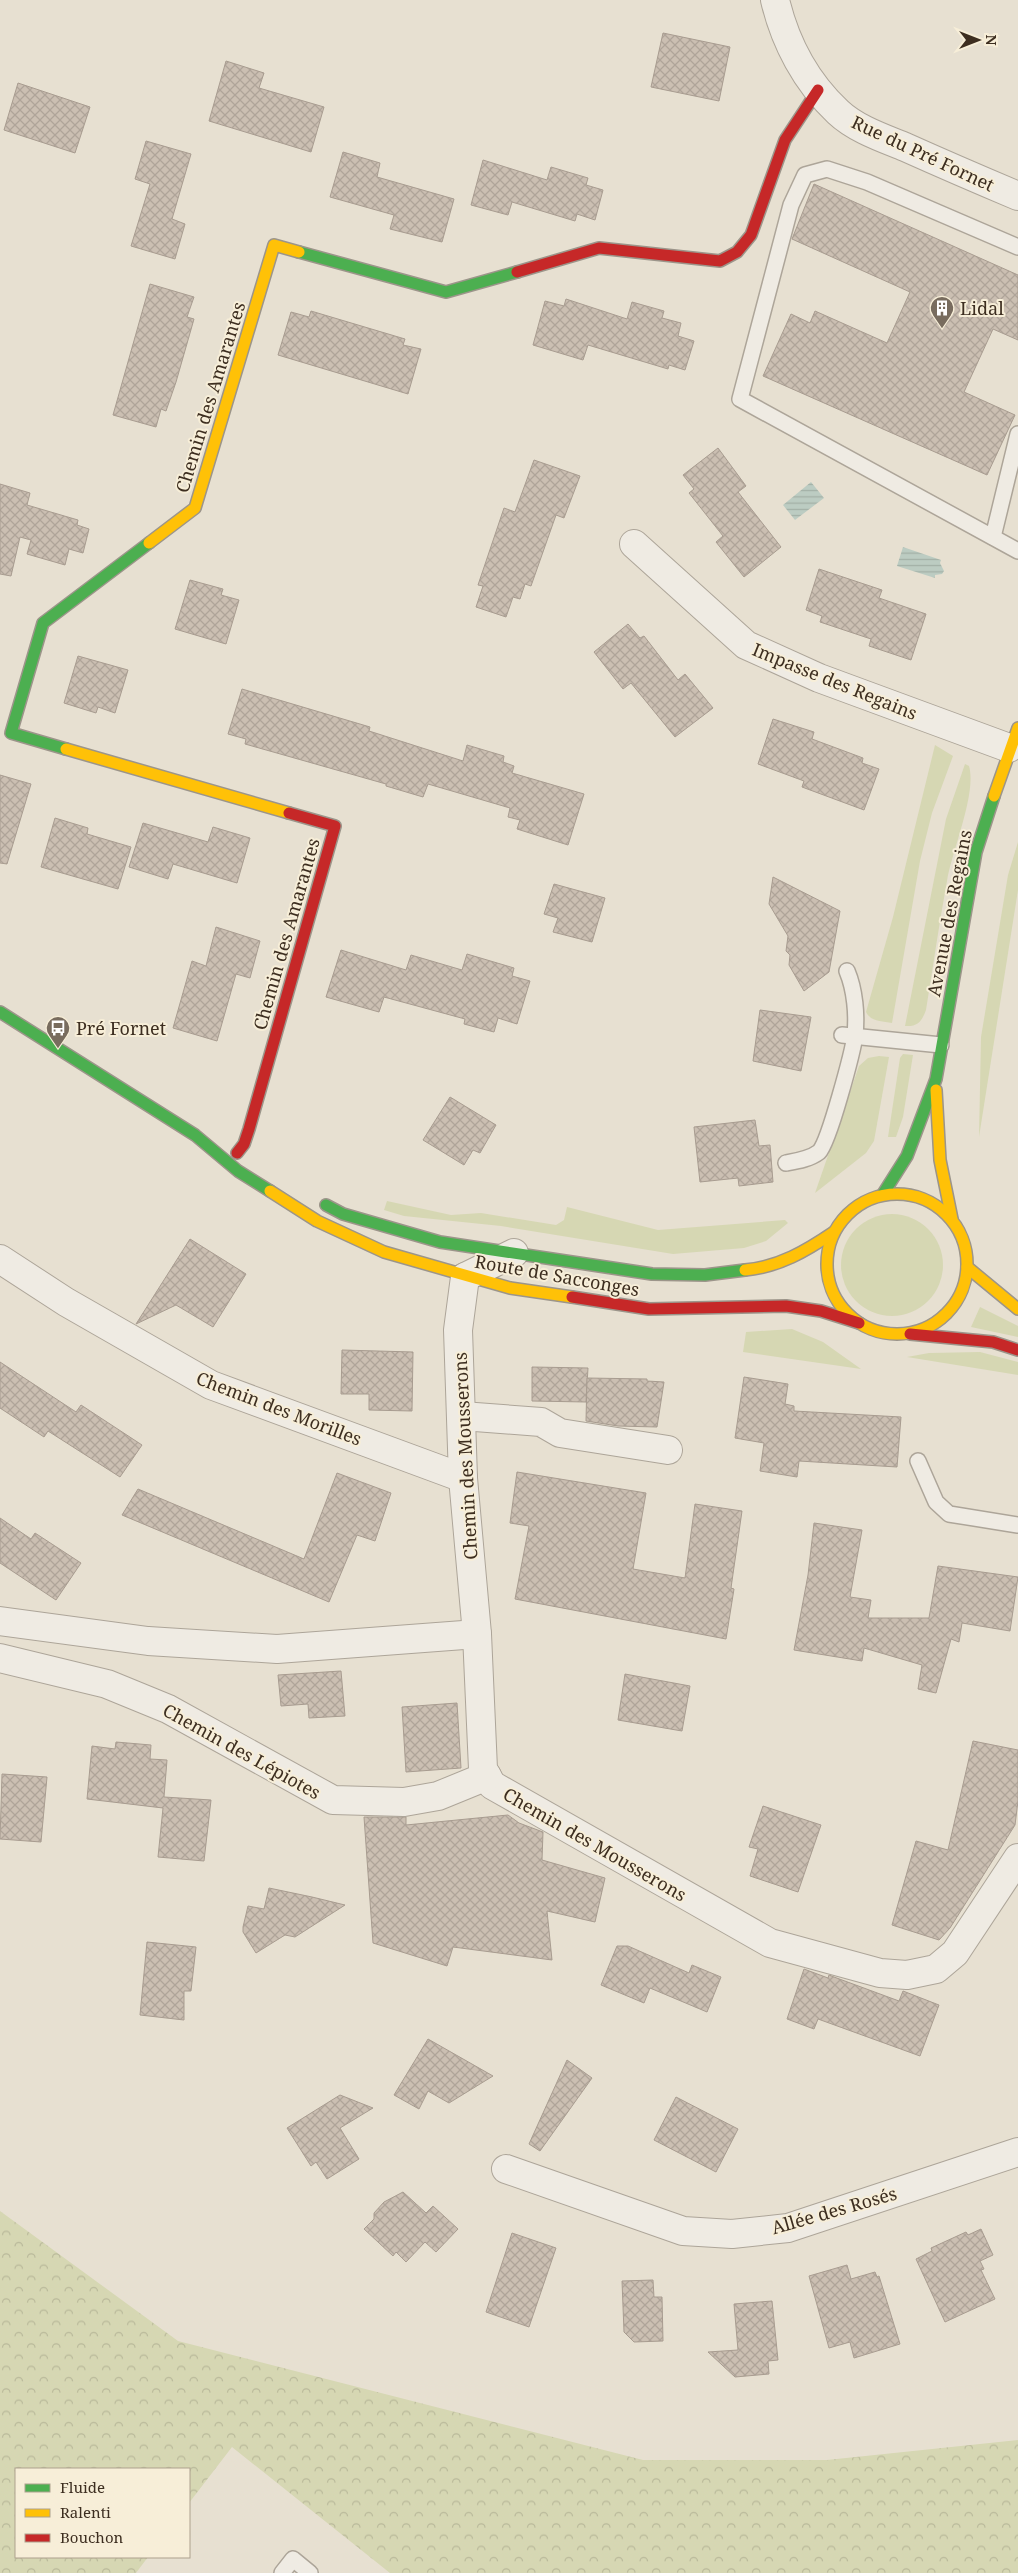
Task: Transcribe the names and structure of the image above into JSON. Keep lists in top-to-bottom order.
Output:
{
  "streets": {
    "street": [
      "Rue du Pré Fornet",
      "Chemin des Amarantes",
      "Impasse des Regains",
      "Avenue des Regains",
      "Route de Sacconges",
      "Chemin des Morilles",
      "Chemin des Mousserons",
      "Chemin des Lépiotes",
      "Allée des Rosés"
    ]
  },
  "crossings": [
    ["Rue du Pré Fornet", "Chemin des Amarantes"],
    ["Chemin des Amarantes", "Route de Sacconges"],
    ["Impasse des Regains", "Avenue des Regains"],
    ["Avenue des Regains", "Route de Sacconges"],
    ["Route de Sacconges", "Chemin des Mousserons"],
    ["Chemin des Morilles", "Chemin des Mousserons"],
    ["Chemin des Mousserons", "Chemin des Lépiotes"]
  ],
  "places": {
    "building": ["Lidal"],
    "bus stop": ["Pré Fornet"]
  },
  "legend": ["Fluide", "Ralenti", "Bouchon"],
  "north": "right"
}
